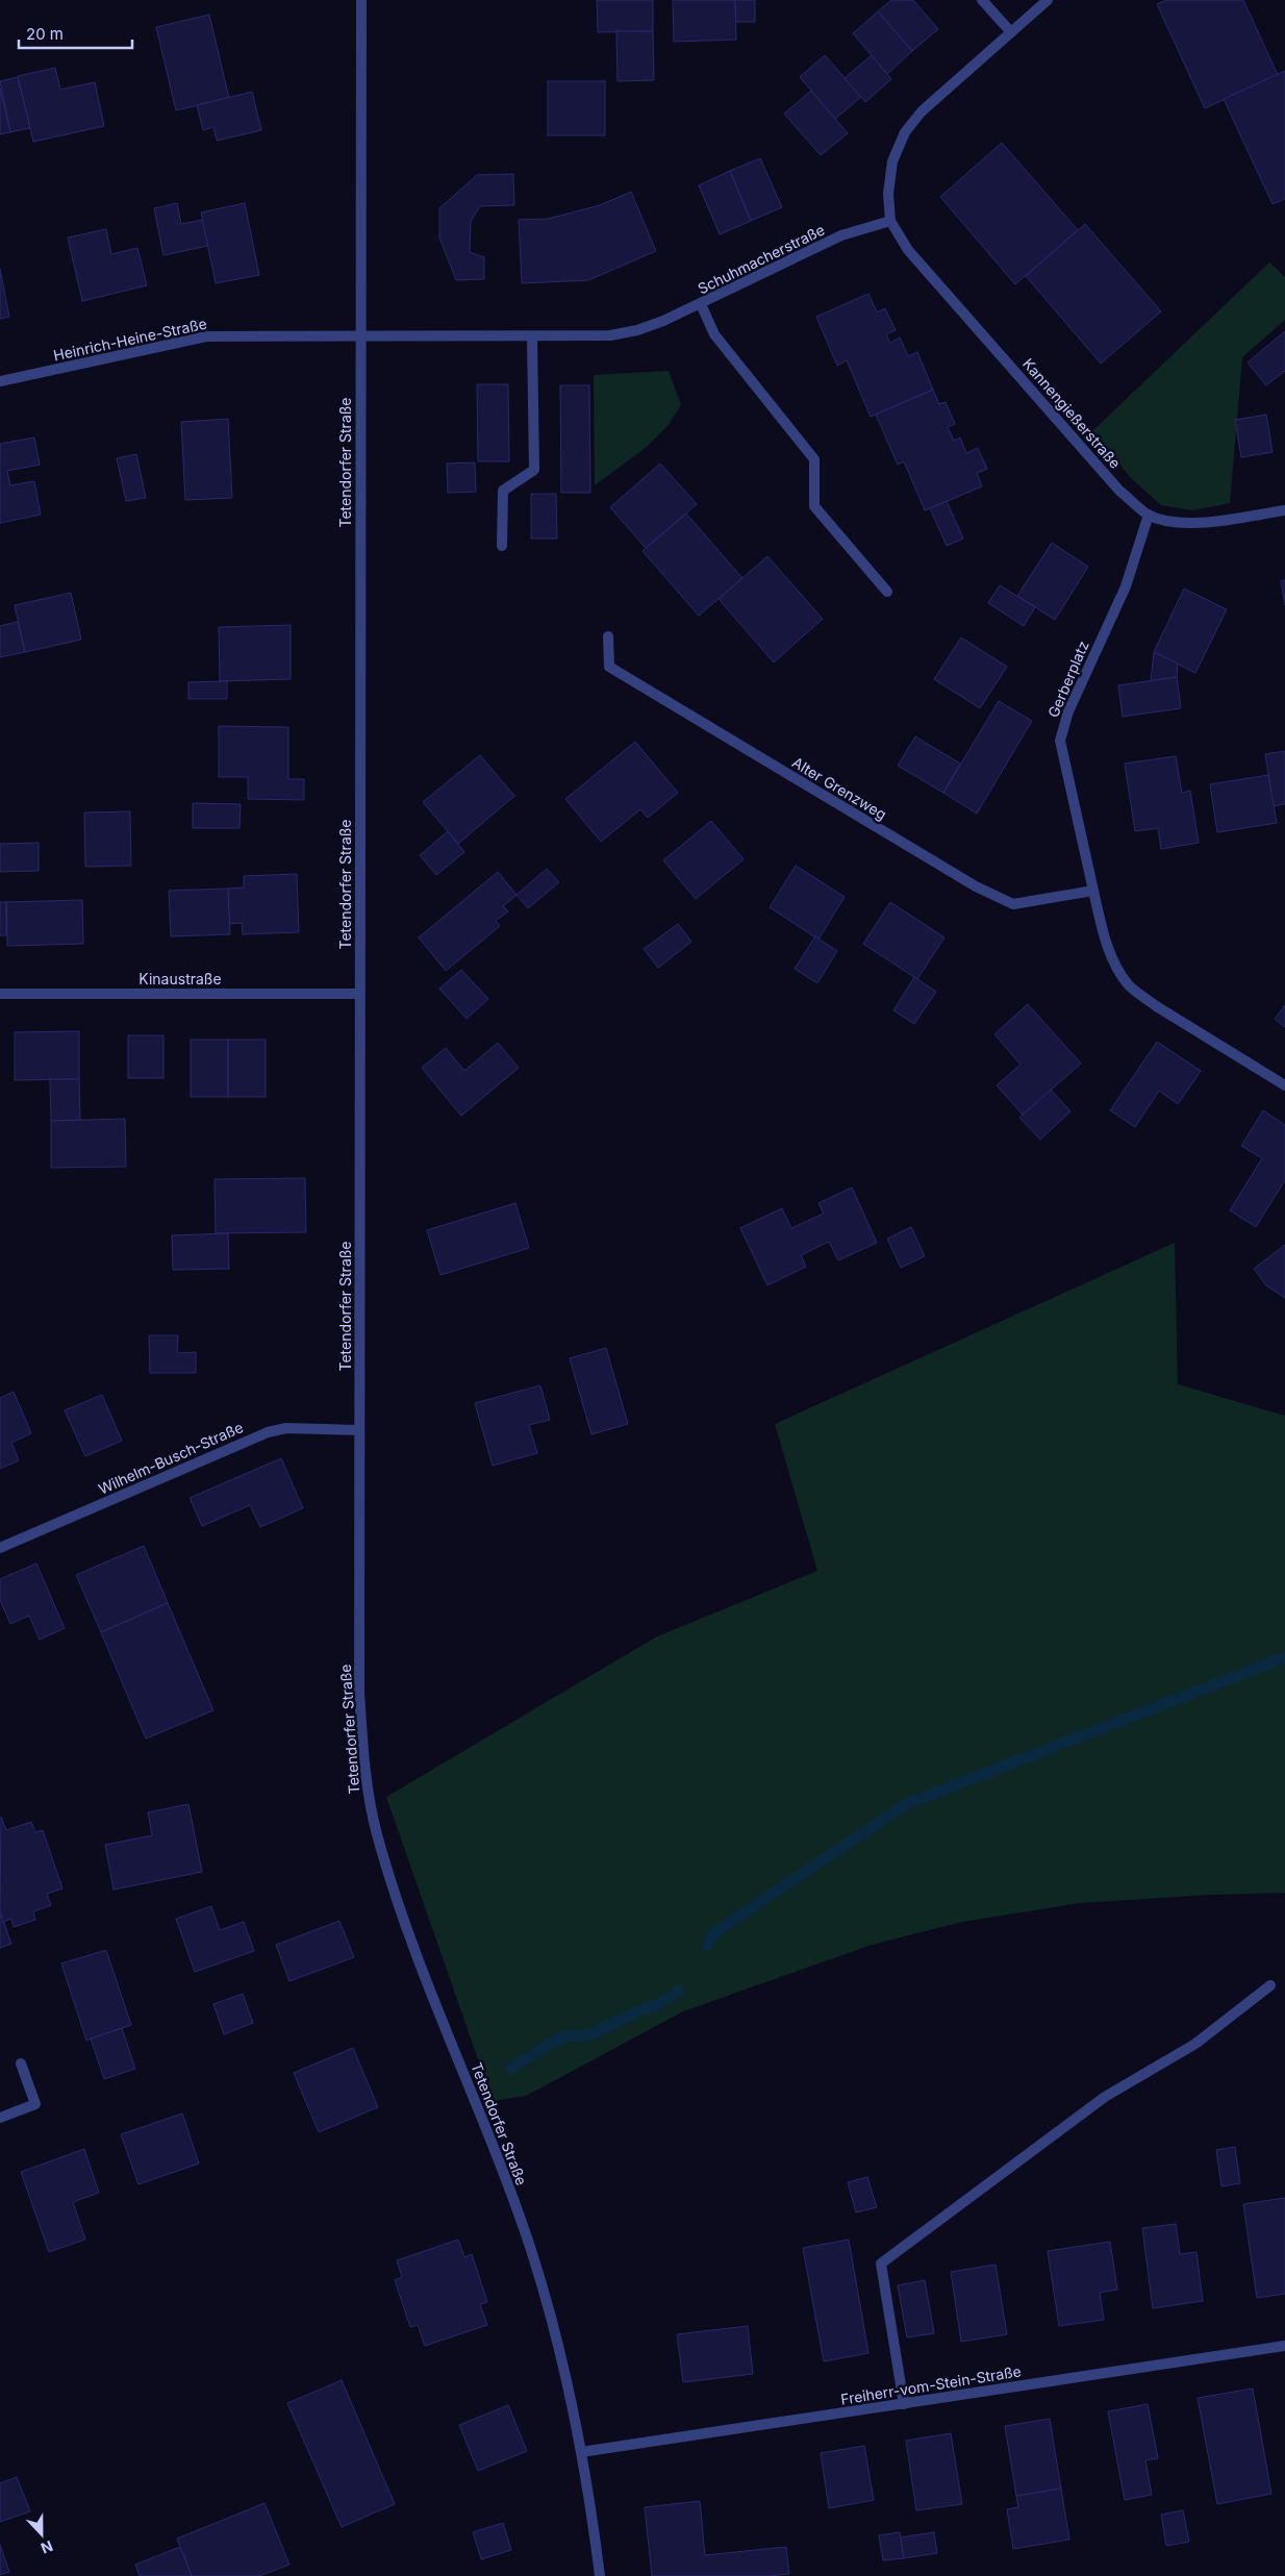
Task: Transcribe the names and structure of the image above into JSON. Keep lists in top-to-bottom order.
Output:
{
  "streets": {
    "street": [
      "Schuhmacherstraße",
      "Heinrich-Heine-Straße",
      "Kannengießerstraße",
      "Tetendorfer Straße",
      "Gerberplatz",
      "Alter Grenzweg",
      "Kinaustraße",
      "Wilhelm-Busch-Straße",
      "Freiherr-vom-Stein-Straße"
    ]
  },
  "crossings": [
    ["Schuhmacherstraße", "Heinrich-Heine-Straße"],
    ["Schuhmacherstraße", "Kannengießerstraße"],
    ["Schuhmacherstraße", "Tetendorfer Straße"],
    ["Heinrich-Heine-Straße", "Tetendorfer Straße"],
    ["Kannengießerstraße", "Gerberplatz"],
    ["Tetendorfer Straße", "Kinaustraße"],
    ["Tetendorfer Straße", "Wilhelm-Busch-Straße"],
    ["Tetendorfer Straße", "Freiherr-vom-Stein-Straße"],
    ["Gerberplatz", "Alter Grenzweg"]
  ],
  "scale_bar": "20 m",
  "north": "bottom"
}
